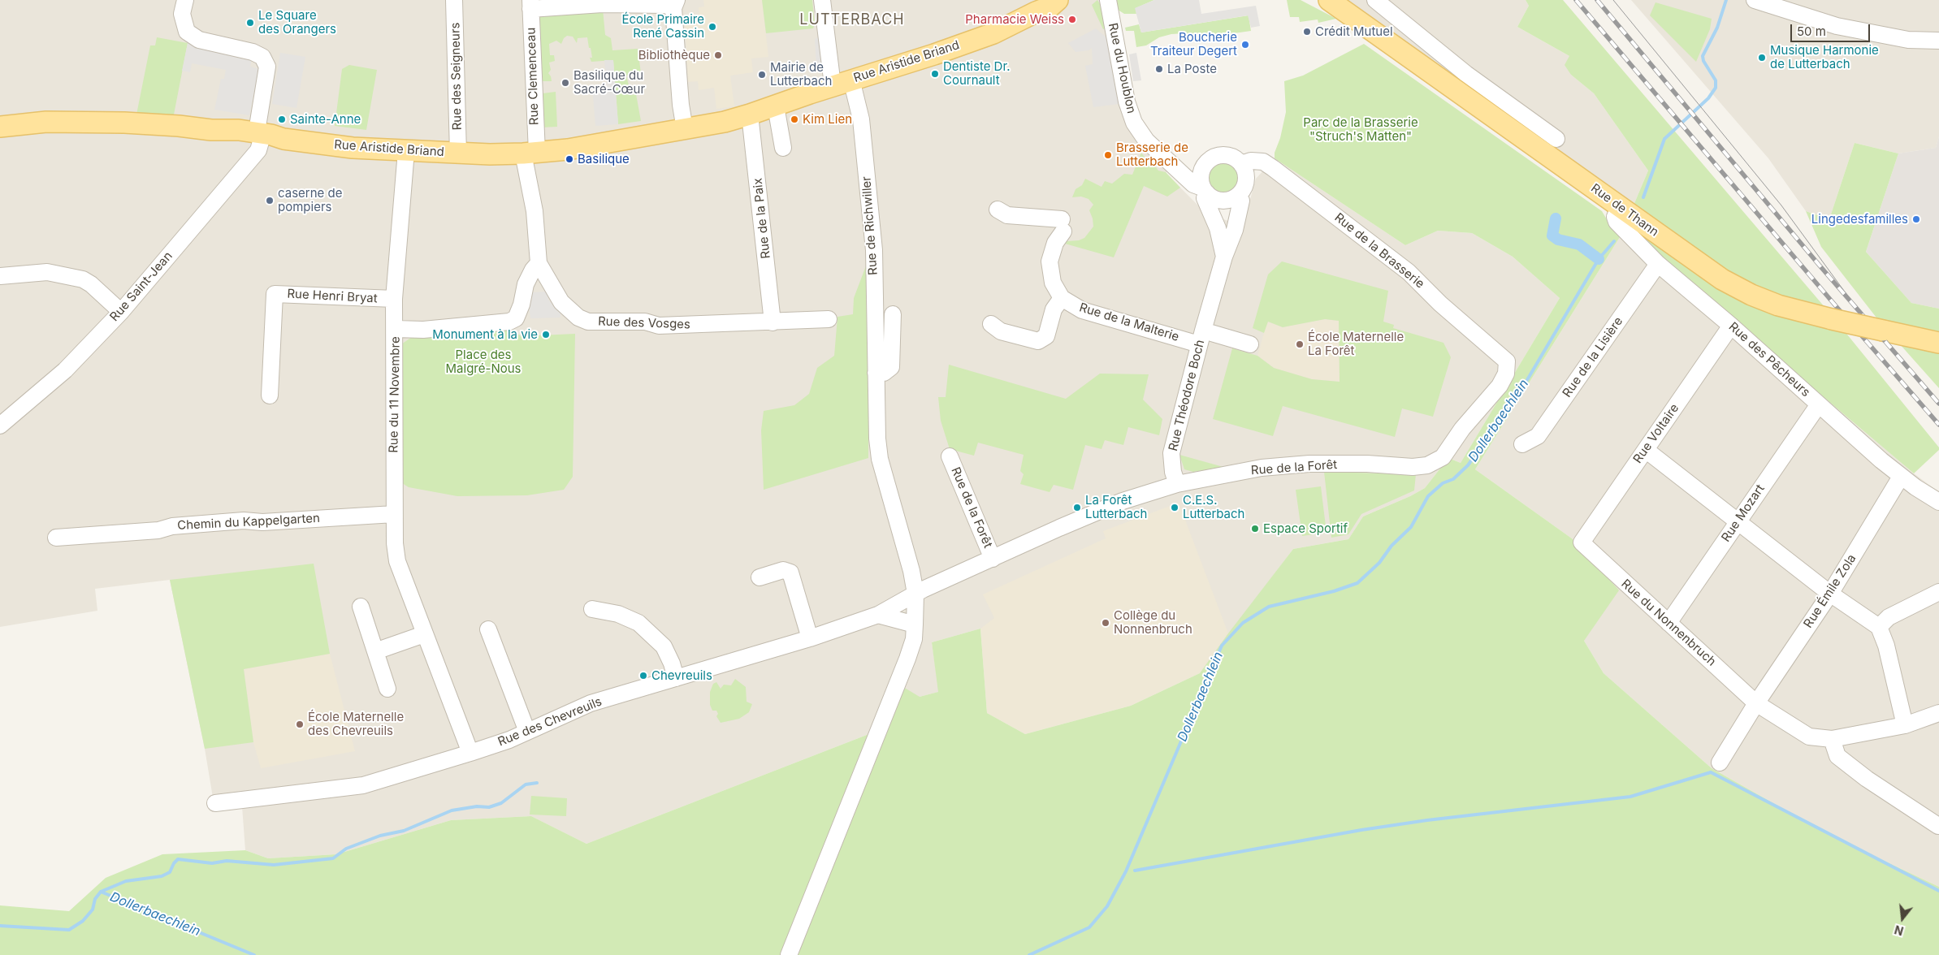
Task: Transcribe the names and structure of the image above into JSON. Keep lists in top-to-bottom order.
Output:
{
  "streets": {
    "main road": ["Rue Aristide Briand", "Rue de Thann"],
    "street": [
      "Rue du Houblon",
      "Rue des Seigneurs",
      "Rue Clemenceau",
      "Rue de la Paix",
      "Rue de Richwiller",
      "Rue de la Brasserie",
      "Rue Saint-Jean",
      "Rue Henri Bryat",
      "Rue de la Malterie",
      "Rue des Vosges",
      "Rue de la Lisière",
      "Rue des Pêcheurs",
      "Rue du 11 Novembre",
      "Rue Théodore Boch",
      "Rue Voltaire",
      "Rue de la Forêt",
      "Rue Mozart",
      "Chemin du Kappelgarten",
      "Rue Émile Zola",
      "Rue du Nonnenbruch",
      "Rue des Chevreuils"
    ]
  },
  "crossings": [
    ["Rue Aristide Briand", "Rue des Seigneurs"],
    ["Rue Aristide Briand", "Rue Clemenceau"],
    ["Rue Aristide Briand", "Rue de la Paix"],
    ["Rue Aristide Briand", "Rue de Richwiller"],
    ["Rue Aristide Briand", "Rue Saint-Jean"],
    ["Rue Aristide Briand", "Rue du 11 Novembre"],
    ["Rue du Houblon", "Rue de la Brasserie"],
    ["Rue du Houblon", "Rue Théodore Boch"],
    ["Rue Clemenceau", "Rue des Vosges"],
    ["Rue de Thann", "Rue des Pêcheurs"],
    ["Rue de la Paix", "Rue des Vosges"],
    ["Rue de Richwiller", "Rue de la Forêt"],
    ["Rue de Richwiller", "Rue des Chevreuils"],
    ["Rue de la Brasserie", "Rue Théodore Boch"],
    ["Rue de la Brasserie", "Rue de la Forêt"],
    ["Rue Henri Bryat", "Rue du 11 Novembre"],
    ["Rue de la Malterie", "Rue Théodore Boch"],
    ["Rue de la Lisière", "Rue des Pêcheurs"],
    ["Rue des Pêcheurs", "Rue Voltaire"],
    ["Rue des Pêcheurs", "Rue Mozart"],
    ["Rue des Pêcheurs", "Rue Émile Zola"],
    ["Rue du 11 Novembre", "Chemin du Kappelgarten"],
    ["Rue du 11 Novembre", "Rue des Chevreuils"],
    ["Rue Théodore Boch", "Rue de la Forêt"],
    ["Rue Voltaire", "Rue du Nonnenbruch"],
    ["Rue de la Forêt", "Rue des Chevreuils"],
    ["Rue Mozart", "Rue du Nonnenbruch"],
    ["Rue Émile Zola", "Rue du Nonnenbruch"]
  ],
  "districts": ["LUTTERBACH"],
  "water": ["Dollerbaechlein"],
  "parks": ["Parc de la Brasserie \"Struch's Matten\"", "Place des Malgré-Nous"],
  "places": [
    "Pharmacie Weiss",
    "Le Square des Orangers",
    "École Primaire René Cassin",
    "Crédit Mutuel",
    "Boucherie Traiteur Degert",
    "Bibliothèque",
    "Musique Harmonie de Lutterbach",
    "La Poste",
    "Dentiste Dr. Cournault",
    "Mairie de Lutterbach",
    "Basilique du Sacré-Cœur",
    "Sainte-Anne",
    "Kim Lien",
    "Brasserie de Lutterbach",
    "Basilique",
    "caserne de pompiers",
    "Lingedesfamilles",
    "Monument à la vie",
    "École Maternelle La Forêt",
    "La Forêt Lutterbach",
    "C.E.S. Lutterbach",
    "Espace Sportif",
    "Collège du Nonnenbruch",
    "Chevreuils",
    "École Maternelle des Chevreuils"
  ],
  "scale_bar": "50 m",
  "north": "bottom"
}
